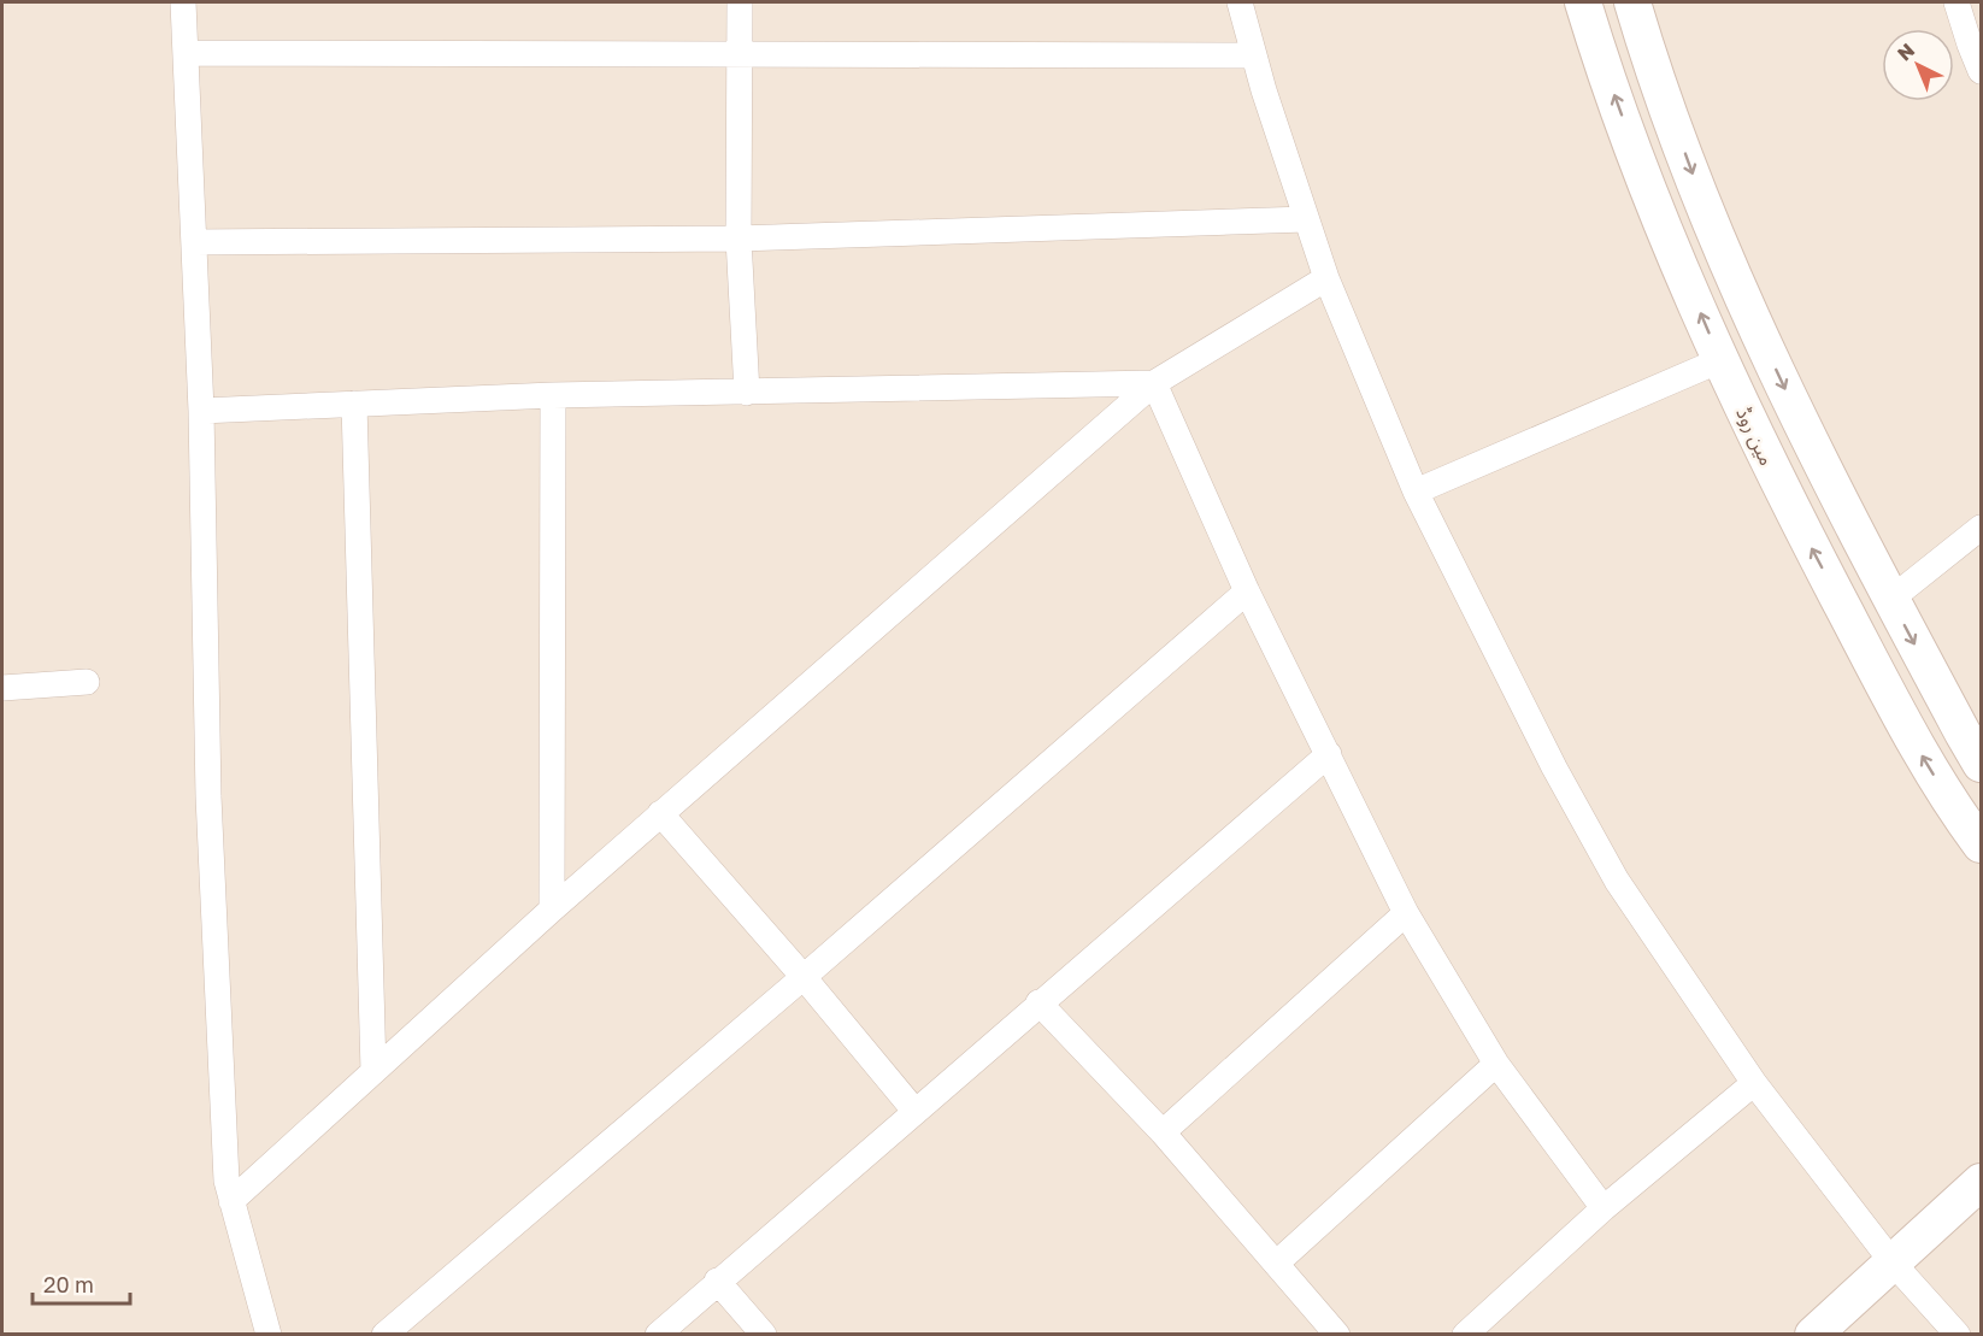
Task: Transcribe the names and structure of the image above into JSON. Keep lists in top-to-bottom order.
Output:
{
  "streets": {
    "main road": ["مین روڈ"]
  },
  "scale_bar": "20 m",
  "north": "top left"
}
